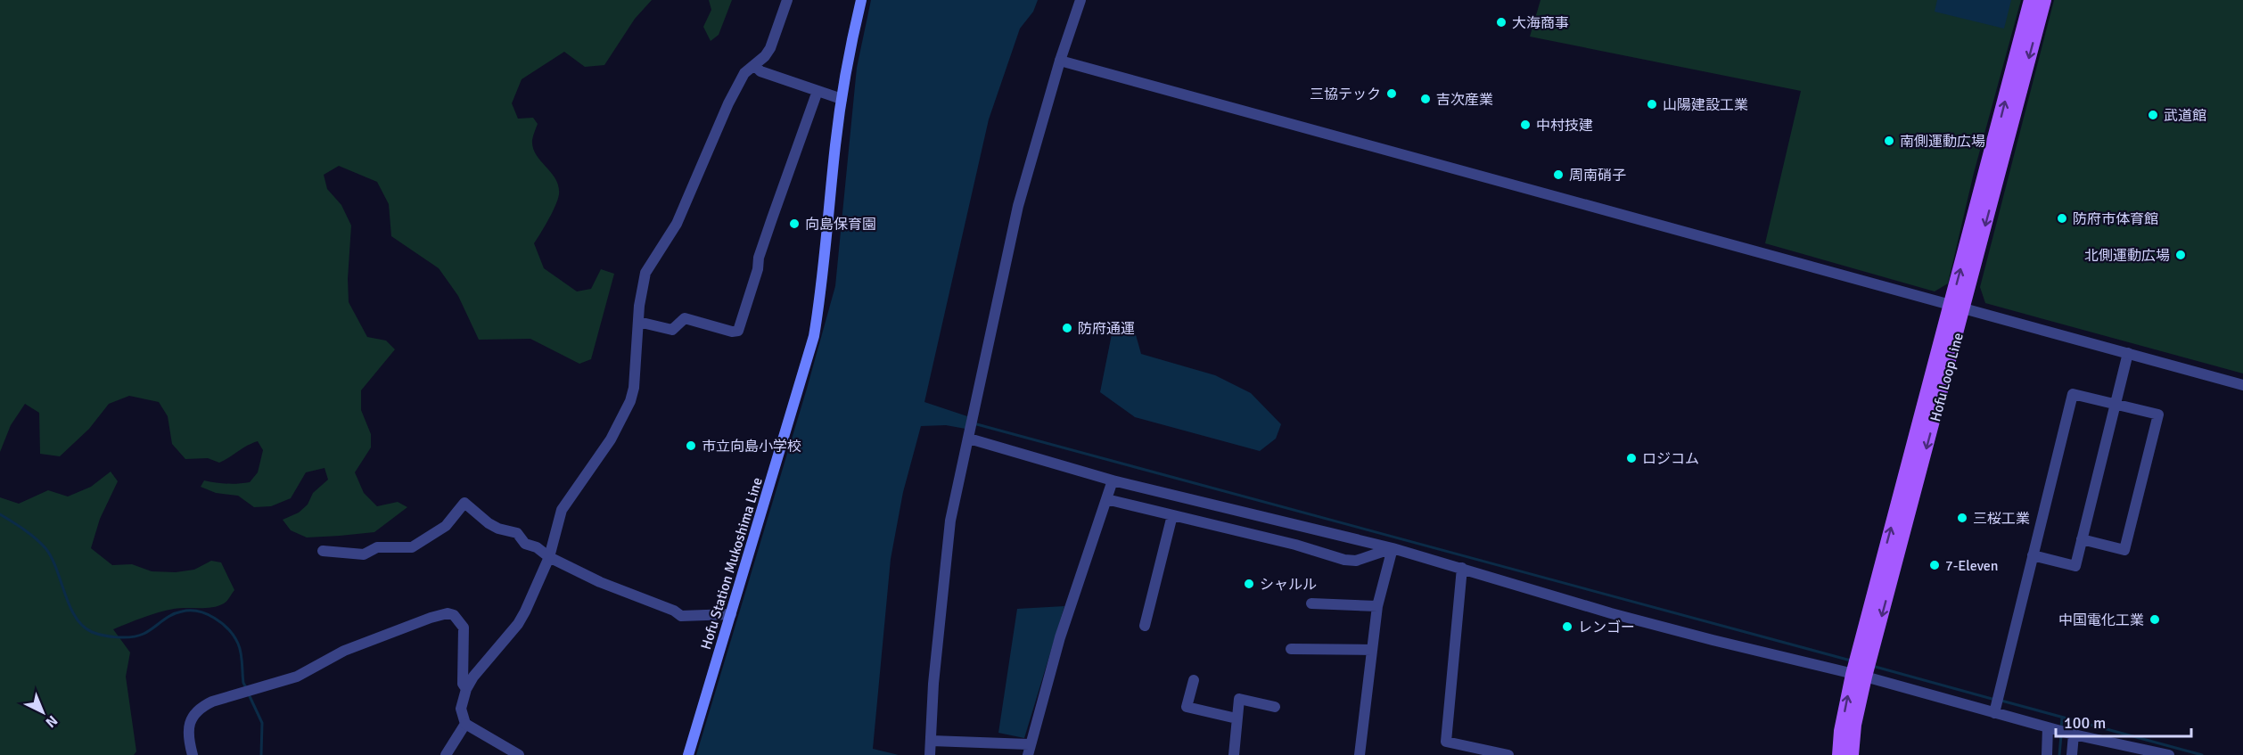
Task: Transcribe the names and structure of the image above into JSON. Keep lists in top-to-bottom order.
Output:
{
  "streets": {
    "main road": ["Hofu Loop Line", "Hofu Station Mukoshima Line"]
  },
  "places": [
    "大海商事",
    "三協テック",
    "吉次産業",
    "山陽建設工業",
    "武道館",
    "中村技建",
    "南側運動広場",
    "周南硝子",
    "防府市体育館",
    "向島保育園",
    "北側運動広場",
    "防府通運",
    "市立向島小学校",
    "ロジコム",
    "三桜工業",
    "7-Eleven",
    "シャルル",
    "中国電化工業",
    "レンゴー"
  ],
  "scale_bar": "100 m",
  "north": "bottom right"
}
